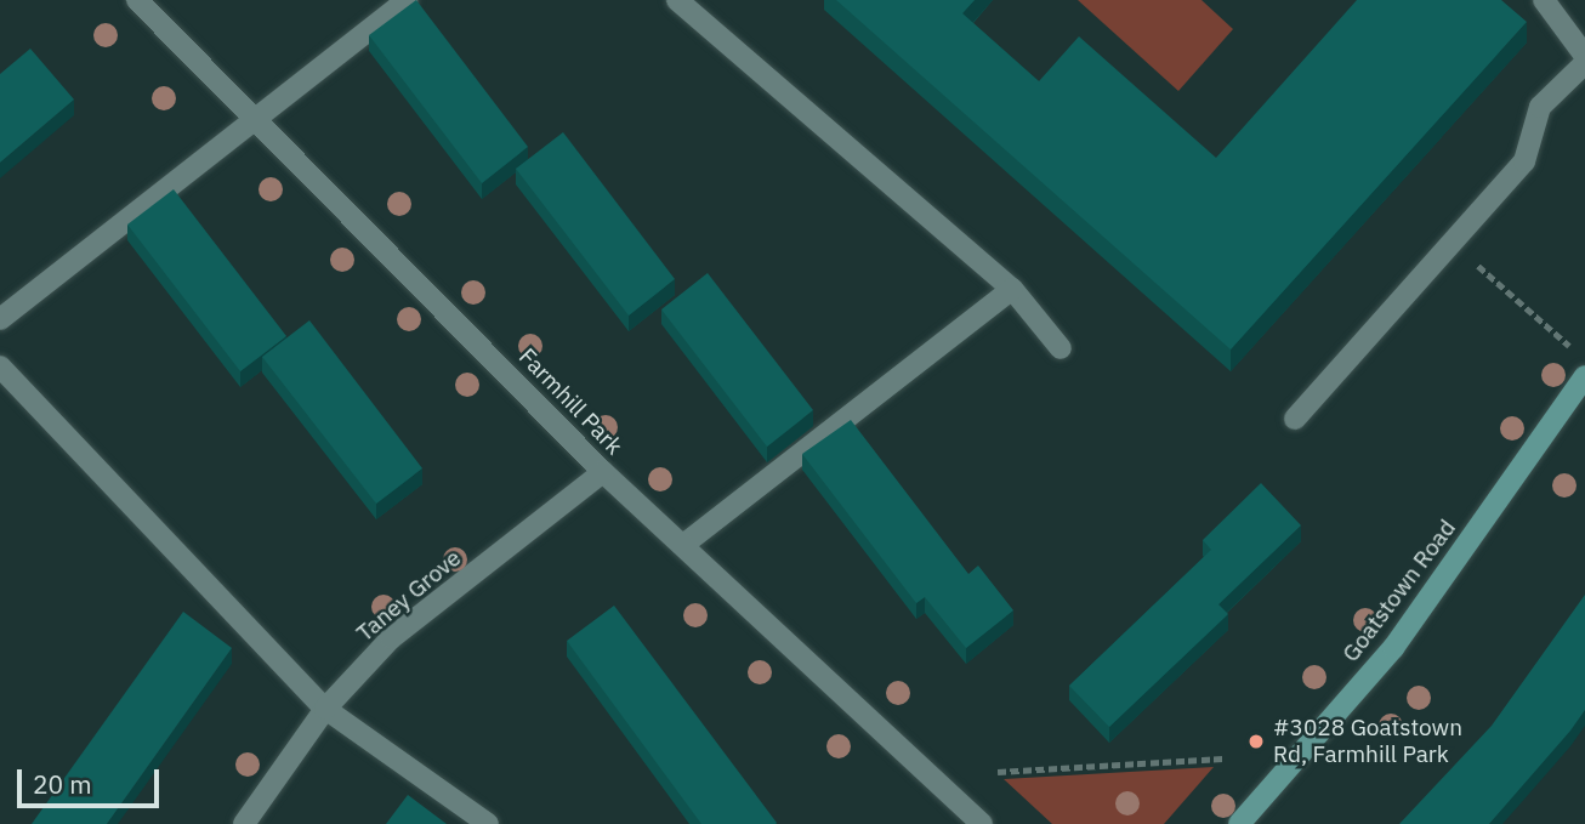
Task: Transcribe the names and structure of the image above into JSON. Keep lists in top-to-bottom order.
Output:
{
  "streets": {
    "main road": ["Goatstown Road"],
    "street": ["Farmhill Park", "Taney Grove"]
  },
  "crossings": [
    ["Farmhill Park", "Taney Grove"]
  ],
  "places": ["#3028 Goatstown Rd, Farmhill Park"],
  "scale_bar": "20 m"
}
